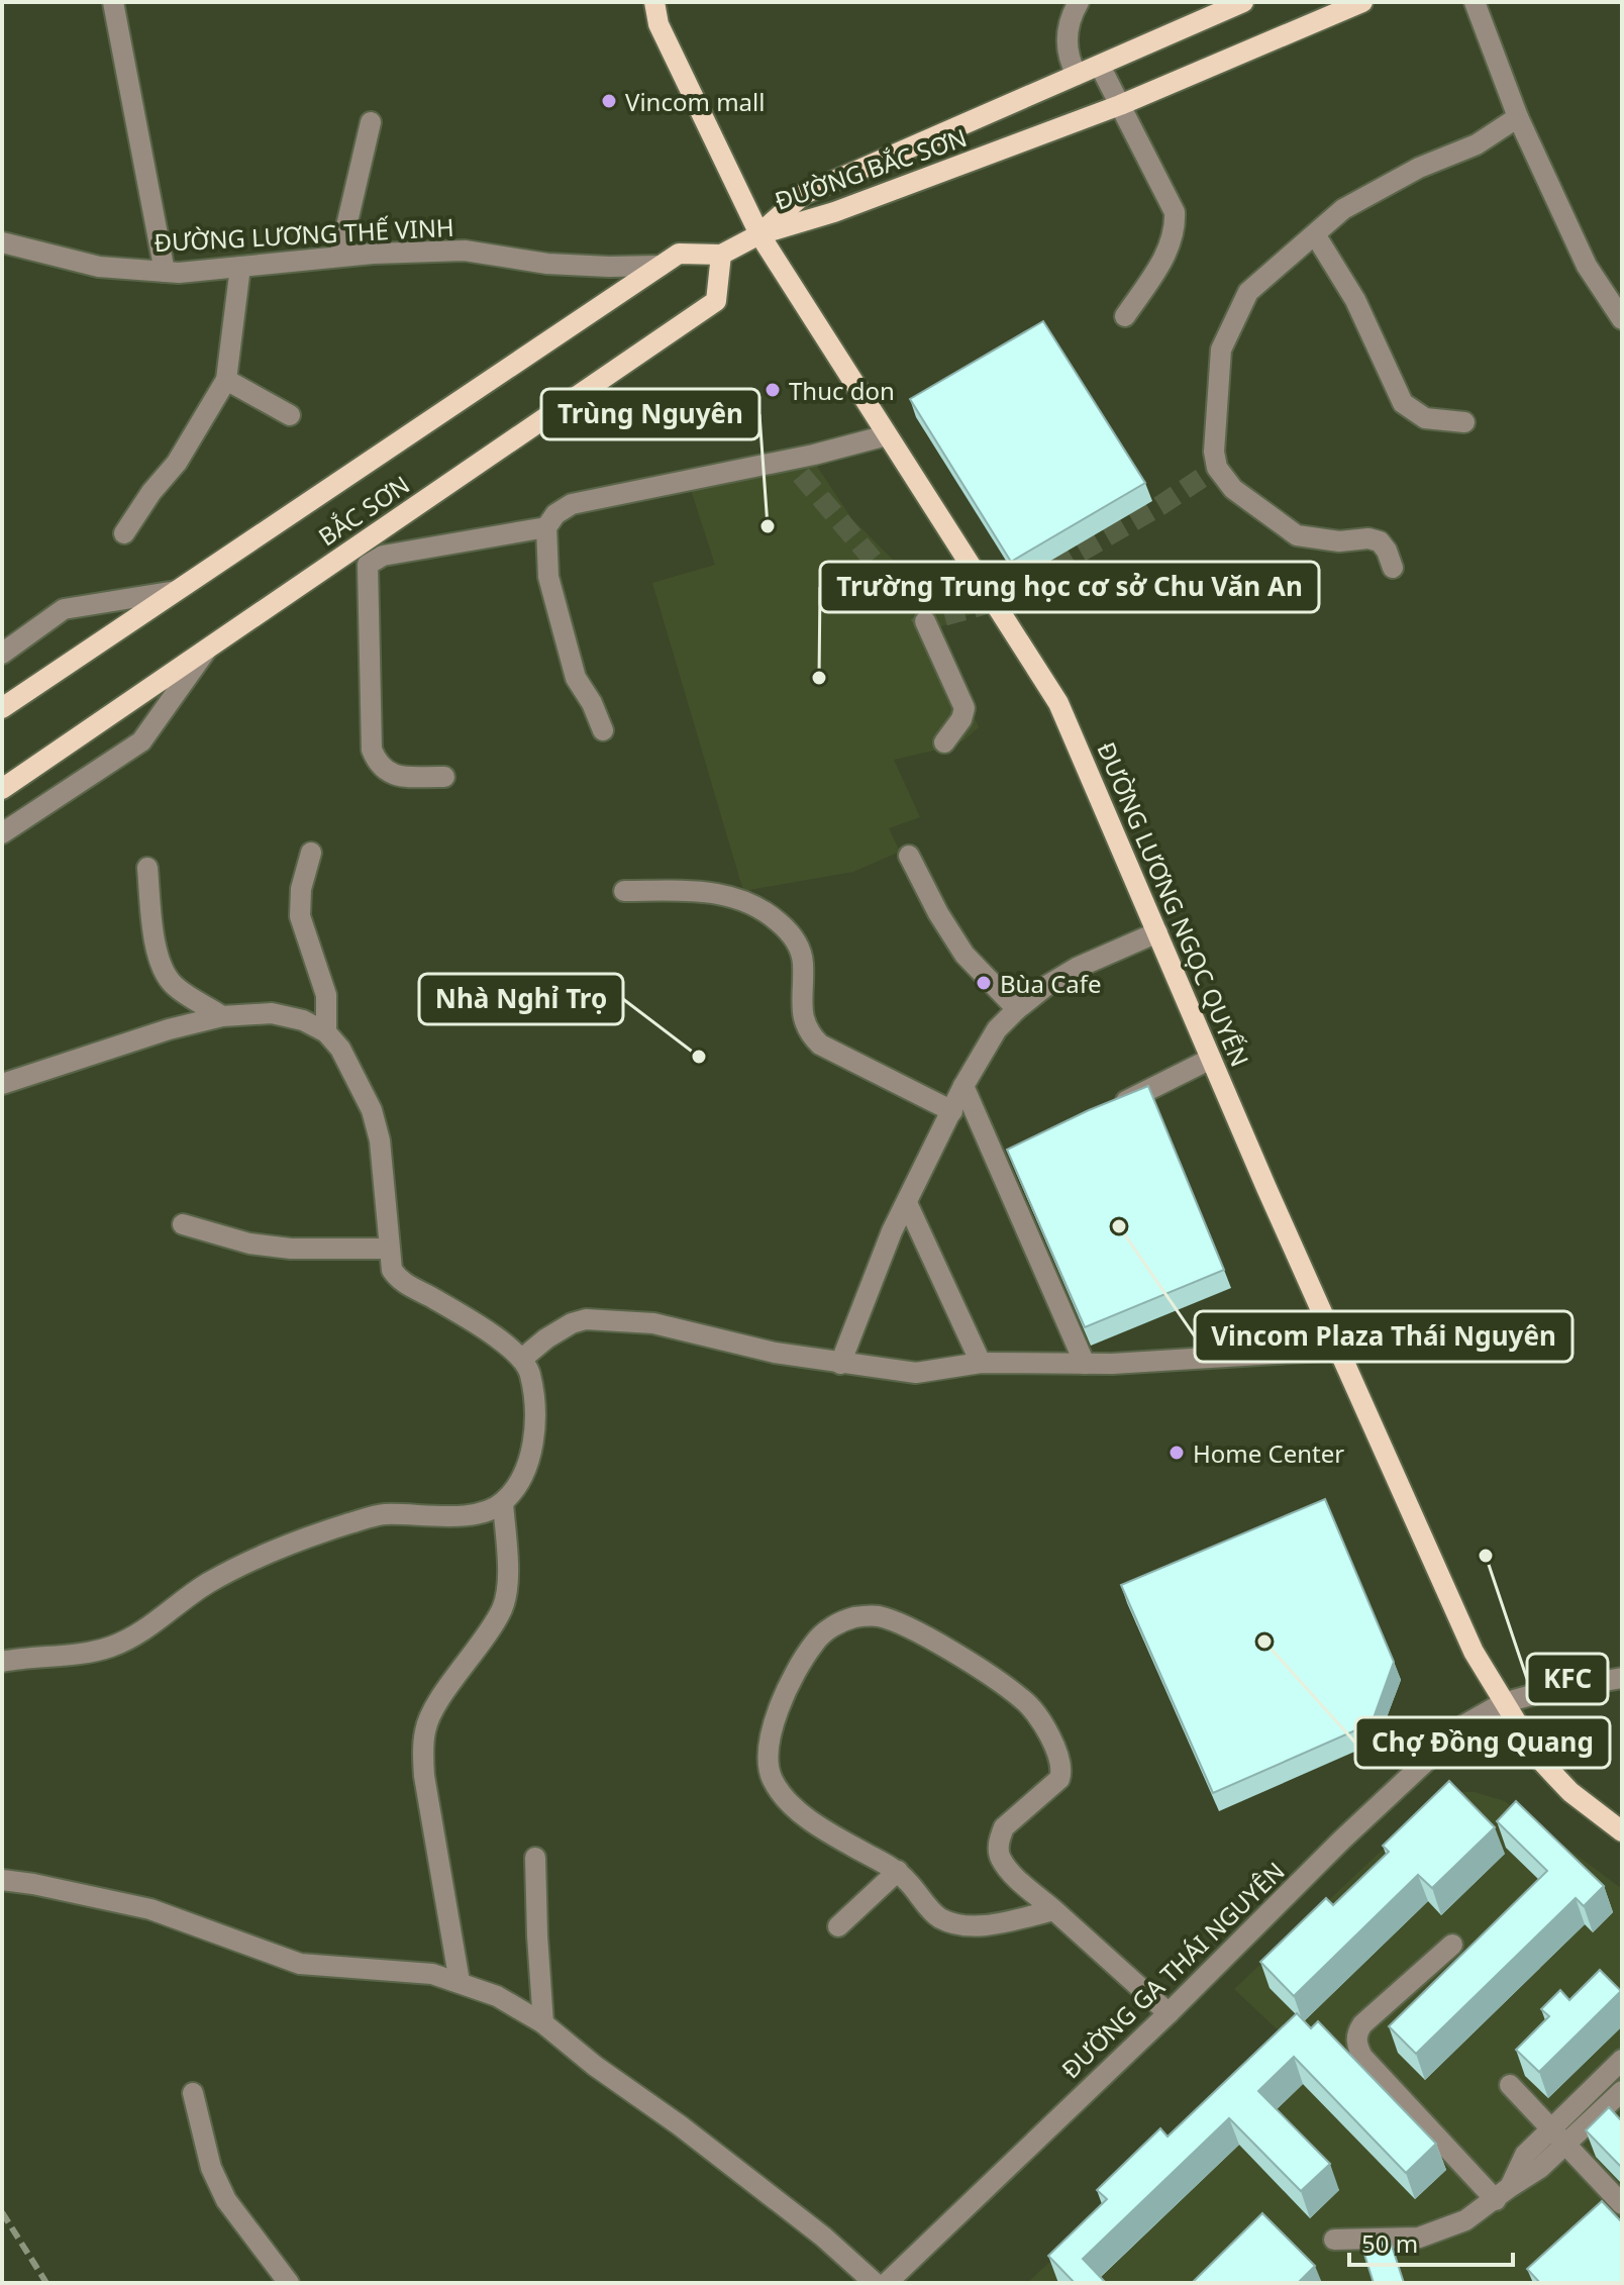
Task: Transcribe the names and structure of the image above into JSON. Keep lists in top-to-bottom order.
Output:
{
  "streets": {
    "main road": ["ĐƯỜNG BẮC SƠN", "BẮC SƠN", "ĐƯỜNG LƯƠNG NGỌC QUYẾN"],
    "street": ["ĐƯỜNG LƯƠNG THẾ VINH", "ĐƯỜNG GA THÁI NGUYÊN"]
  },
  "crossings": [
    ["ĐƯỜNG BẮC SƠN", "BẮC SƠN"],
    ["ĐƯỜNG BẮC SƠN", "ĐƯỜNG LƯƠNG NGỌC QUYẾN"],
    ["ĐƯỜNG LƯƠNG THẾ VINH", "BẮC SƠN"],
    ["BẮC SƠN", "ĐƯỜNG LƯƠNG NGỌC QUYẾN"],
    ["ĐƯỜNG LƯƠNG NGỌC QUYẾN", "ĐƯỜNG GA THÁI NGUYÊN"]
  ],
  "places": [
    "Vincom mall",
    "Thuc don",
    "Trùng Nguyên",
    "Trường Trung học cơ sở Chu Văn An",
    "Bùa Cafe",
    "Nhà Nghỉ Trọ",
    "Vincom Plaza Thái Nguyên",
    "Home Center",
    "KFC",
    "Chợ Đồng Quang"
  ],
  "scale_bar": "50 m"
}
